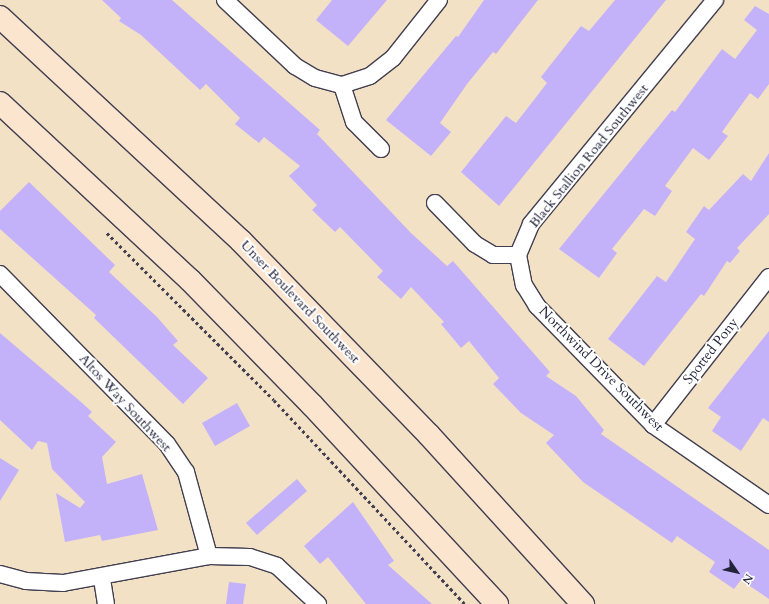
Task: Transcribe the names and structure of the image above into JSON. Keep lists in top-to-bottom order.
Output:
{
  "streets": {
    "main road": ["Unser Boulevard Southwest"],
    "street": [
      "Black Stallion Road Southwest",
      "Spotted Pony",
      "Northwind Drive Southwest",
      "Altos Way Southwest"
    ]
  },
  "crossings": [
    ["Black Stallion Road Southwest", "Northwind Drive Southwest"],
    ["Spotted Pony", "Northwind Drive Southwest"]
  ],
  "north": "bottom right"
}
